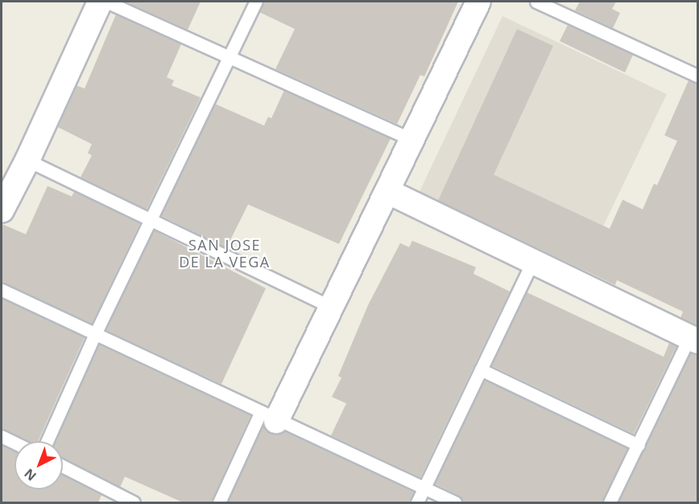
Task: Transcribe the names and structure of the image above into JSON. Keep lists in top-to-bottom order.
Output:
{
  "districts": ["SAN JOSE DE LA VEGA"],
  "north": "bottom left"
}
